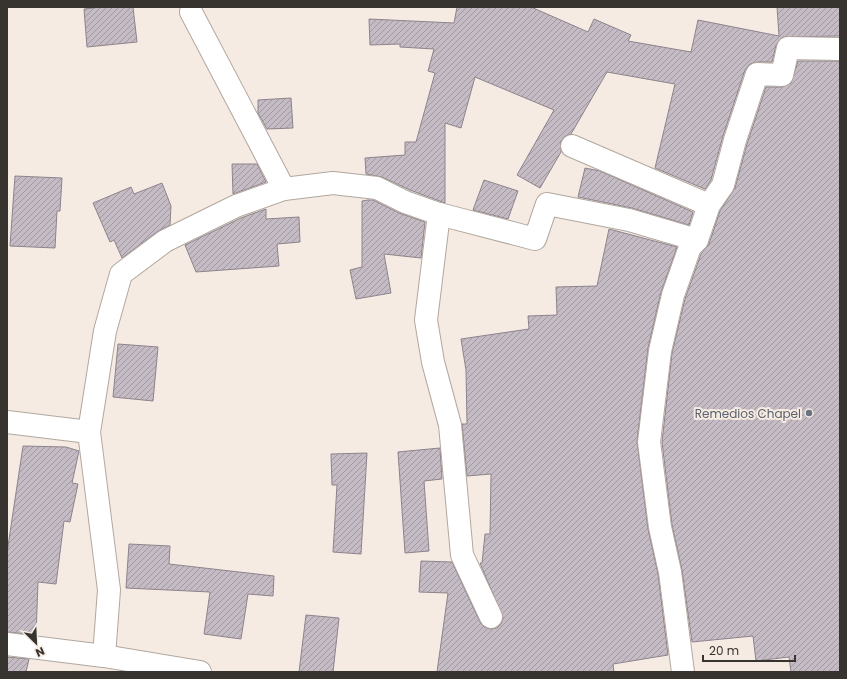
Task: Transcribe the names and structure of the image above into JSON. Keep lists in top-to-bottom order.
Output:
{
  "places": ["Remedios Chapel"],
  "scale_bar": "20 m",
  "north": "bottom right"
}
